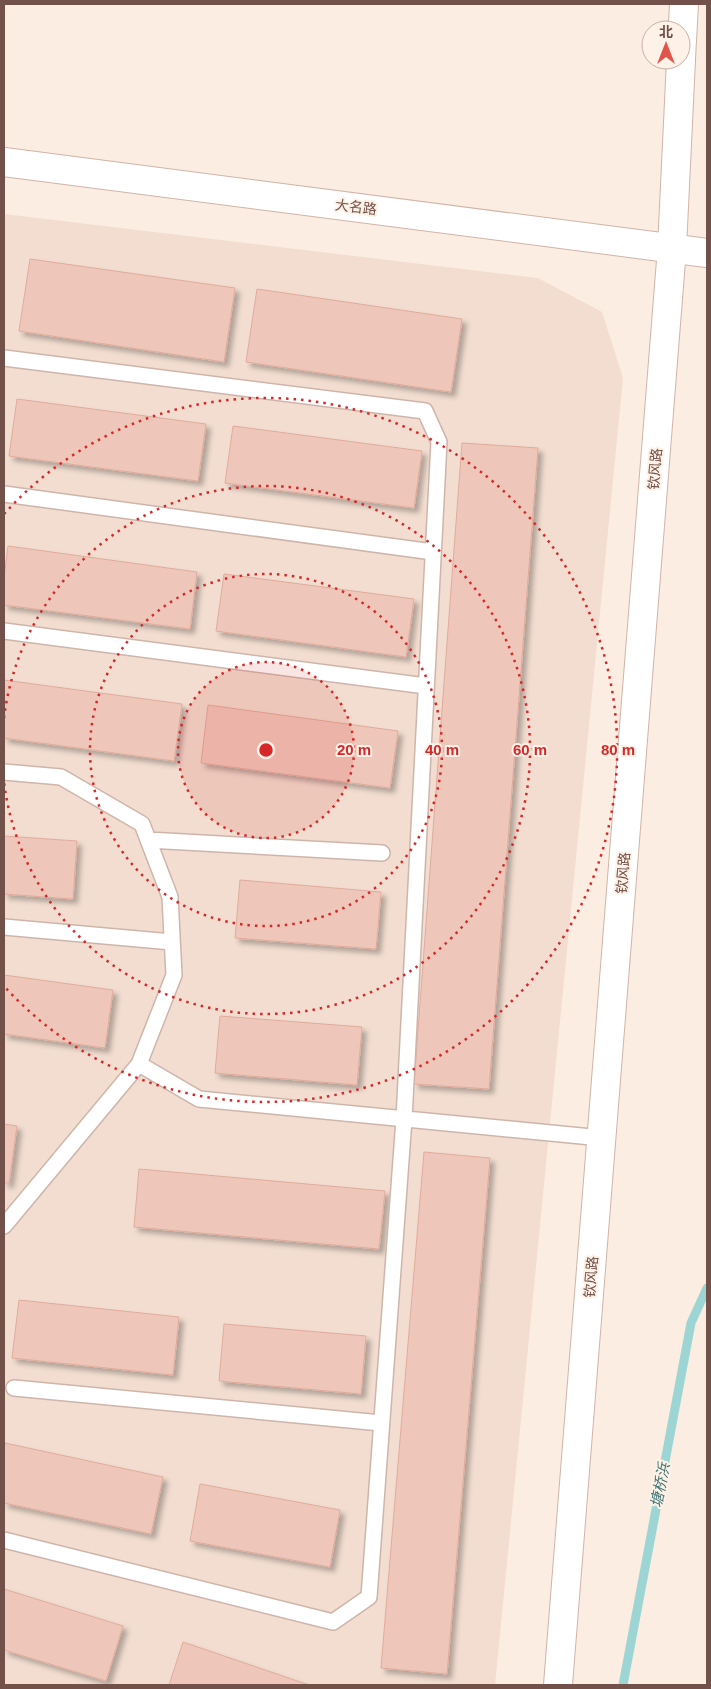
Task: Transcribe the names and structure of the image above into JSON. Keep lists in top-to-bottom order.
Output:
{
  "streets": {
    "street": ["大名路", "钦风路"]
  },
  "crossings": [
    ["大名路", "钦风路"]
  ],
  "water": ["塘桥浜"],
  "north": "top",
  "rings": [
    "20 m",
    "40 m",
    "60 m",
    "80 m"
  ]
}
